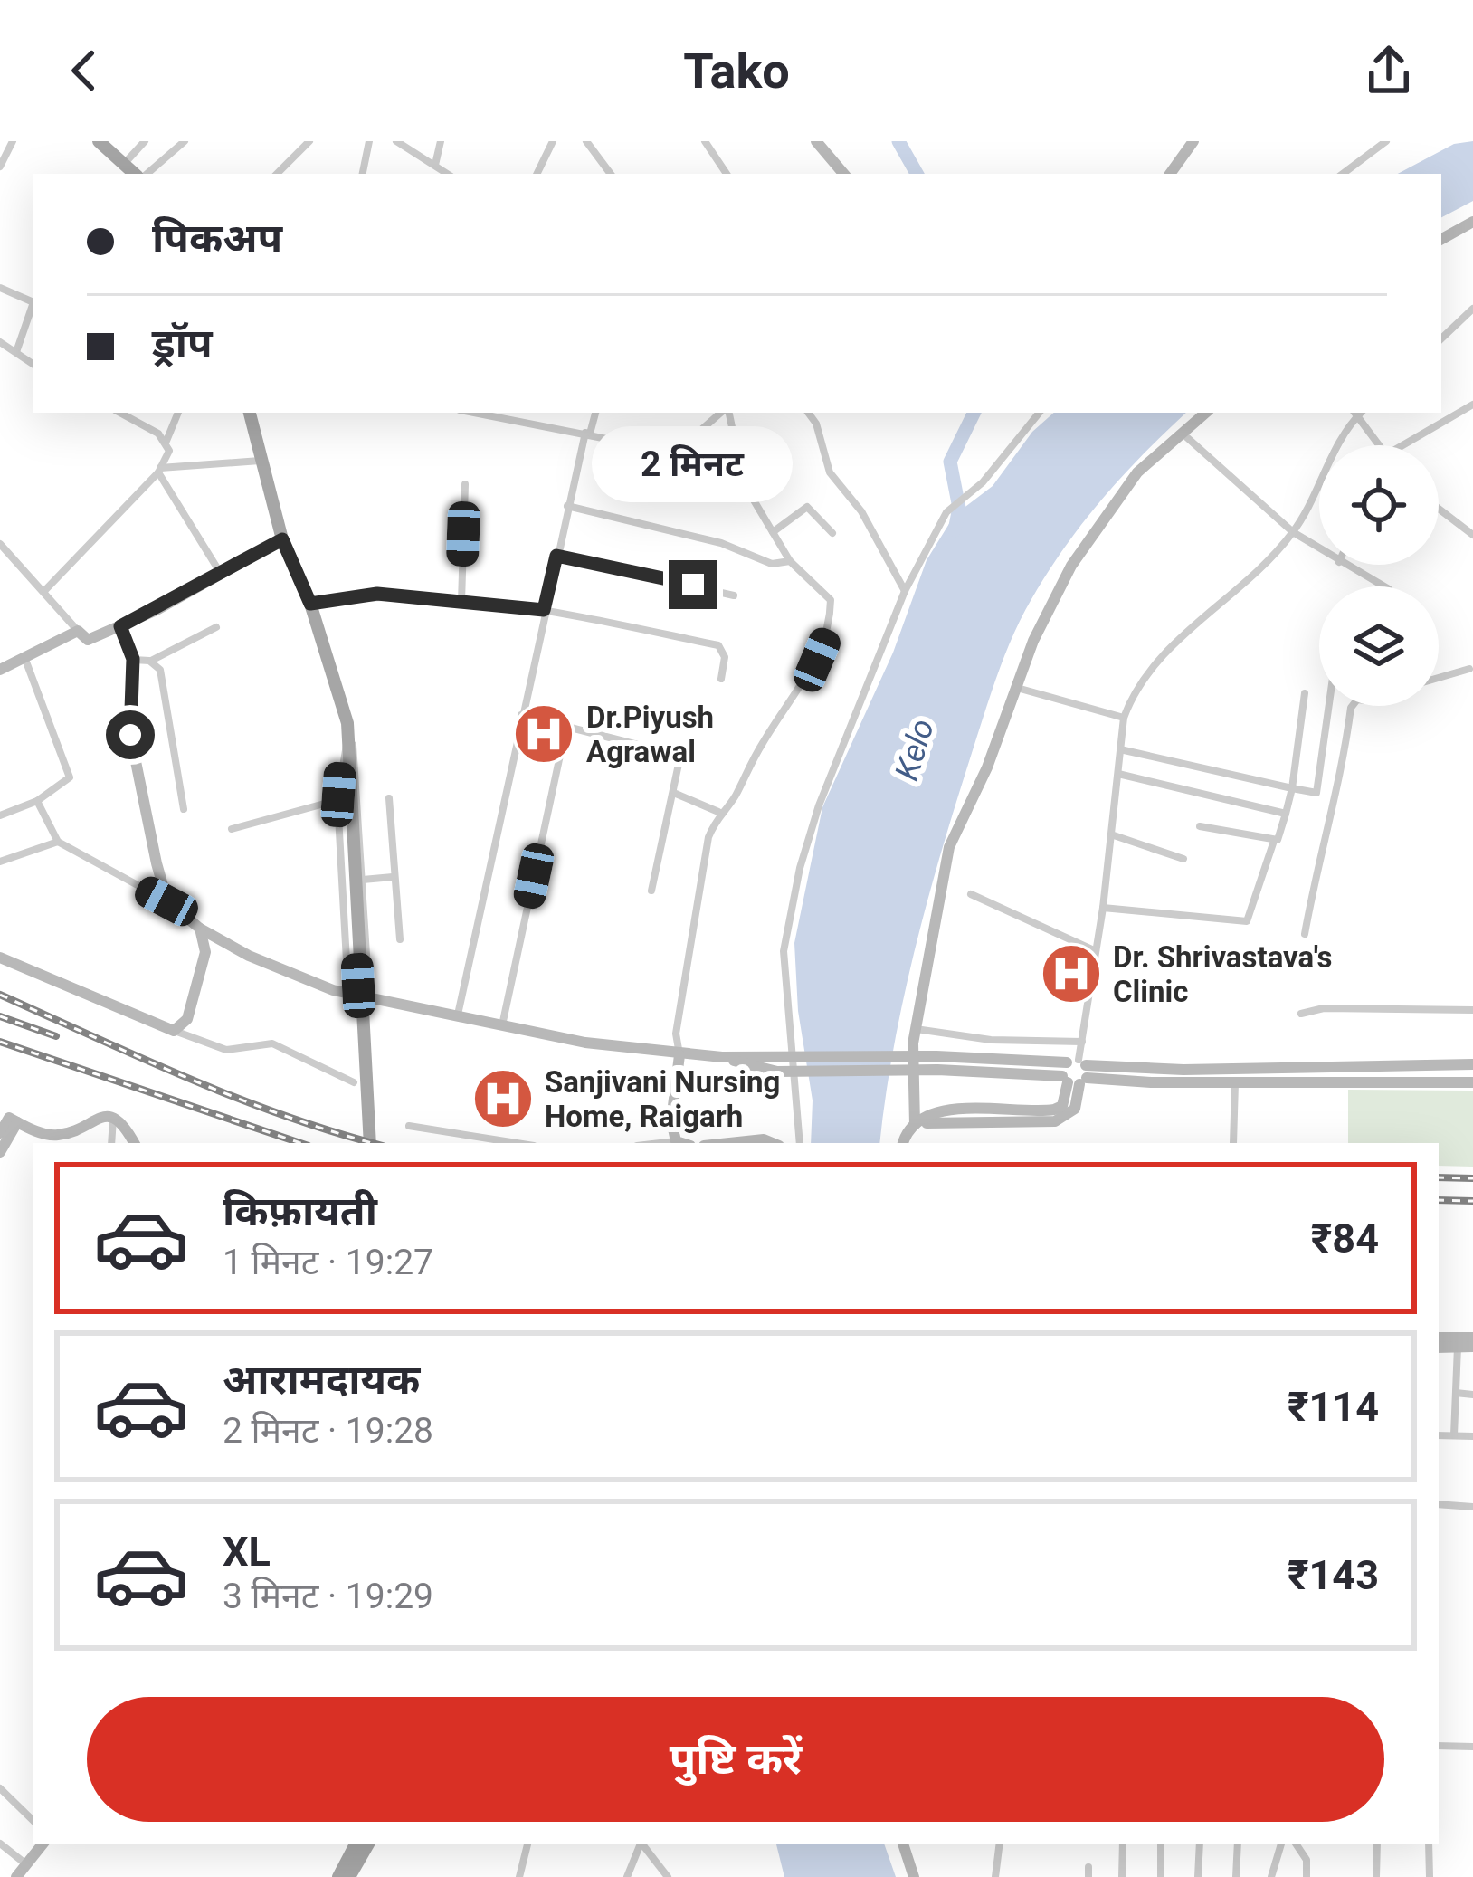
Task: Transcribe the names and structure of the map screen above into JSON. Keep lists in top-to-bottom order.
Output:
{
  "water": ["Kelo"],
  "places": {
    "hospital": ["Dr.Piyush Agrawal", "Dr. Shrivastava's Clinic", "Sanjivani Nursing Home, Raigarh"]
  },
  "page": {
    "header": "Tako",
    "banner": ["पिकअप", "ड्रॉप"],
    "bubble": "2 मिनट",
    "list": [
      {
        "name": "किफ़ायती",
        "note": "1 मिनट · 19:27",
        "value": "₹84"
      },
      {
        "name": "आरामदायक",
        "note": "2 मिनट · 19:28",
        "value": "₹114"
      },
      {
        "name": "XL",
        "note": "3 मिनट · 19:29",
        "value": "₹143"
      }
    ],
    "buttons": "पुष्टि करें"
  }
}
